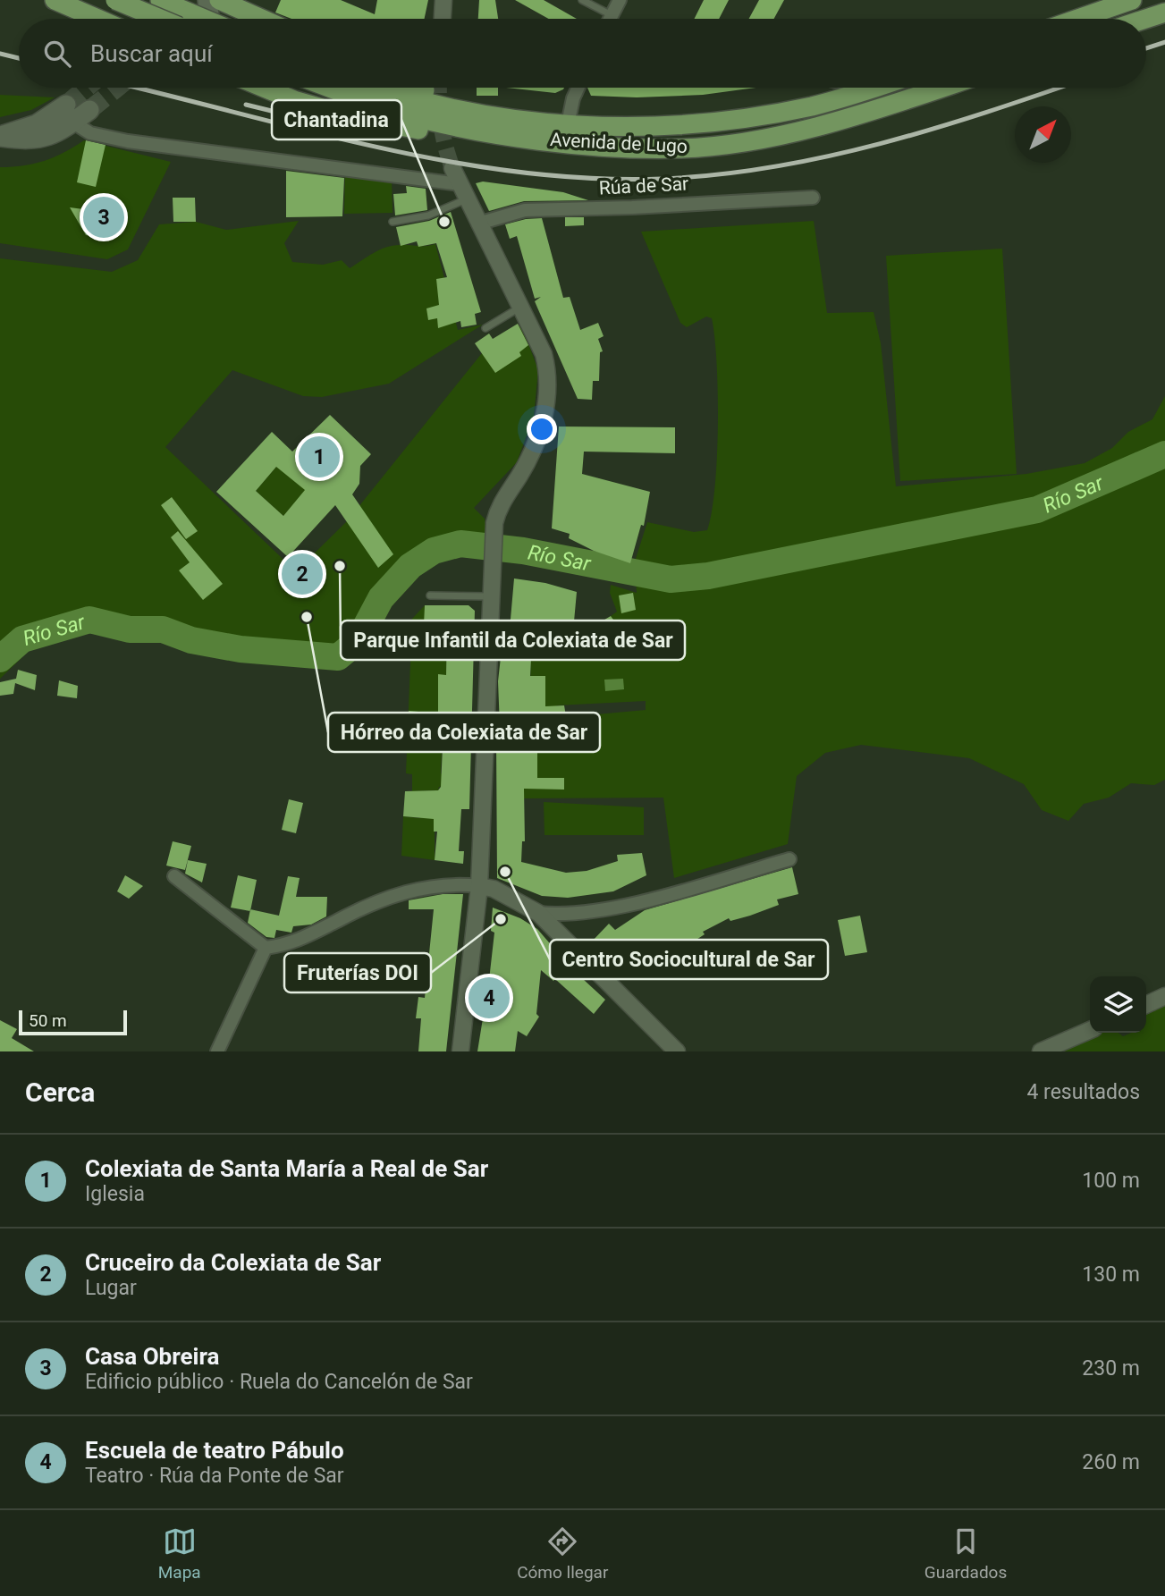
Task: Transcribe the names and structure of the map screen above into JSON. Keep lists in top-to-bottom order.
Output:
{
  "streets": {
    "highway": ["Avenida de Lugo"],
    "street": ["Rúa de Sar"]
  },
  "water": ["Río Sar"],
  "places": [
    "Chantadina",
    "Parque Infantil da Colexiata de Sar",
    "Hórreo da Colexiata de Sar",
    "Centro Sociocultural de Sar",
    "Fruterías DOI"
  ],
  "scale_bar": "50 m",
  "north": "top right",
  "page": {
    "search": "Buscar aquí",
    "pins": [
      "3",
      "1",
      "2",
      "4"
    ],
    "scale": "50 m",
    "heading": ["Cerca", "4 resultados"],
    "list": [
      {
        "mark": "1",
        "name": "Colexiata de Santa María a Real de Sar",
        "note": "Iglesia",
        "value": "100 m"
      },
      {
        "mark": "2",
        "name": "Cruceiro da Colexiata de Sar",
        "note": "Lugar",
        "value": "130 m"
      },
      {
        "mark": "3",
        "name": "Casa Obreira",
        "note": "Edificio público · Ruela do Cancelón de Sar",
        "value": "230 m"
      },
      {
        "mark": "4",
        "name": "Escuela de teatro Pábulo",
        "note": "Teatro · Rúa da Ponte de Sar",
        "value": "260 m"
      }
    ],
    "nav": ["Mapa", "Cómo llegar", "Guardados"]
  }
}
